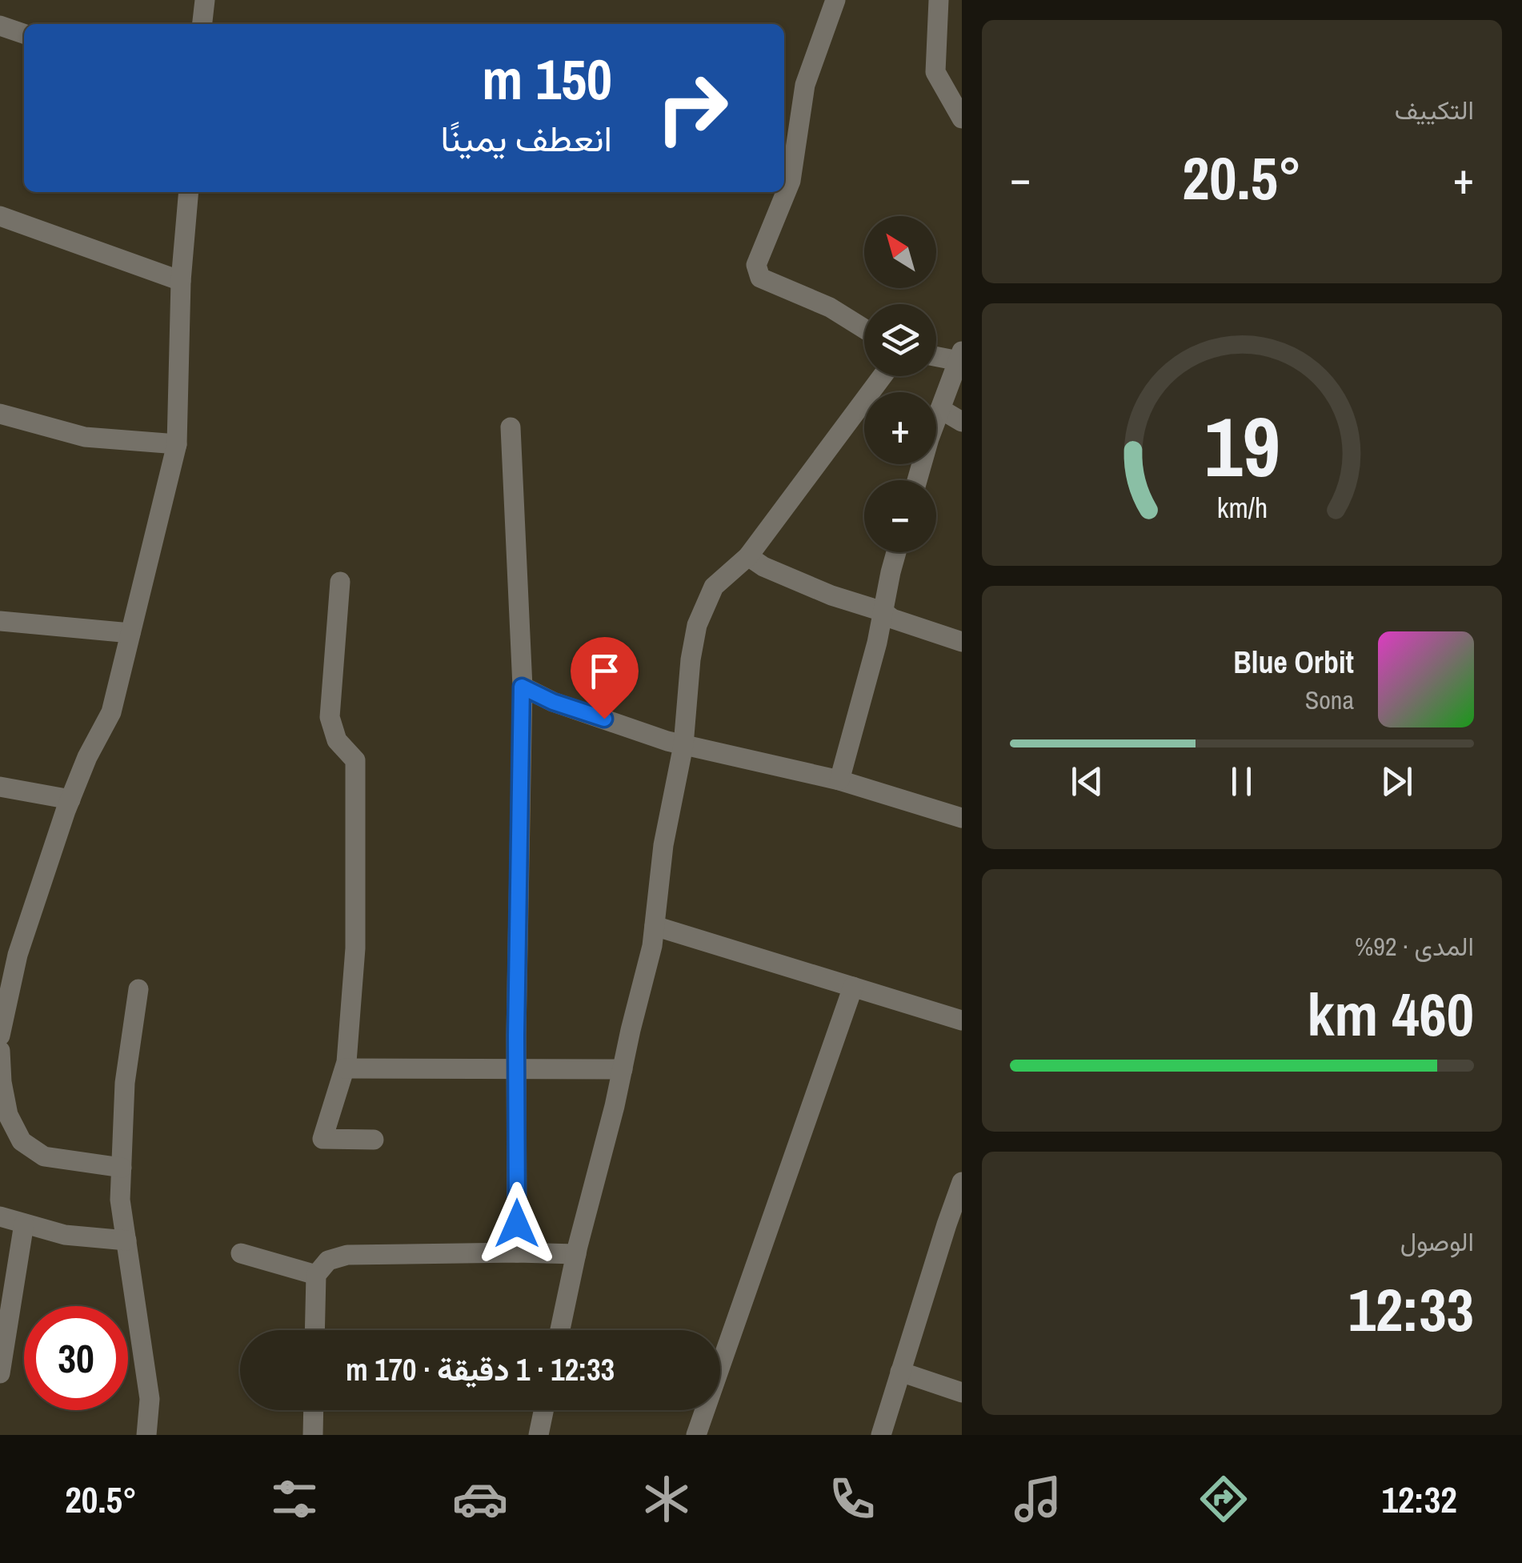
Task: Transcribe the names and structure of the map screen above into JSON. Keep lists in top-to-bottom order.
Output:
{
  "north": "top left",
  "page": {
    "tile": [
      "التكييف",
      ["المدى · 92%", "460 km"],
      ["الوصول", "12:33"]
    ],
    "turn": ["150 m", "انعطف يمينًا"],
    "heat": ["−", "20.5°", "+"],
    "map_buttons": ["+", "−"],
    "song": ["Blue Orbit", "Sona"],
    "limit": "30",
    "trip": "12:33 · 1 دقيقة · 170 m",
    "tabs": ["12:32", "20.5°"],
    "gauge": ["19", "km/h"]
  }
}
